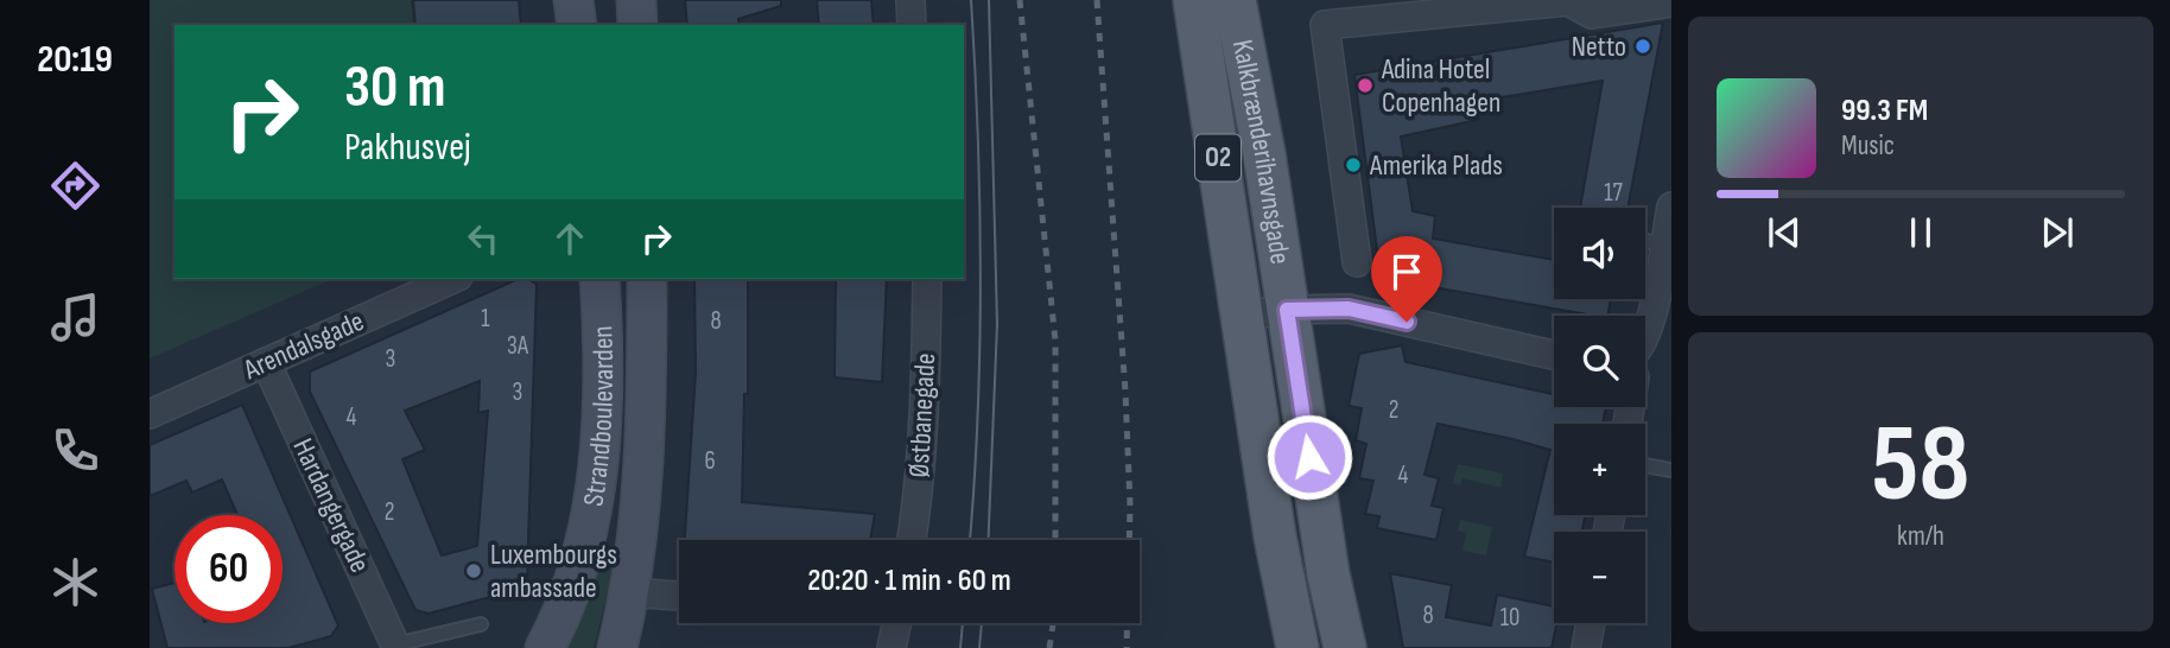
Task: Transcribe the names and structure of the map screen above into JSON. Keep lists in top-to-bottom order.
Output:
{
  "streets": {
    "main road": ["Kalkbrænderihavnsgade", "O2"],
    "street": [
      "Arendalsgade",
      "Østbanegade",
      "Strandboulevarden",
      "Hardangergade"
    ]
  },
  "crossings": [
    ["Arendalsgade", "Hardangergade"]
  ],
  "places": [
    "Netto",
    "Adina Hotel Copenhagen",
    "Amerika Plads",
    "Luxembourgs ambassade"
  ],
  "house_numbers": [
    "17",
    "1",
    "8",
    "3A",
    "3",
    "3",
    "2",
    "4",
    "6",
    "4",
    "2",
    "8",
    "10"
  ],
  "page": {
    "tabs": "20:19",
    "turn": ["30 m", "Pakhusvej"],
    "song": ["99.3 FM", "Music"],
    "map_buttons": ["+", "−"],
    "tile": ["58", "km/h"],
    "limit": "60",
    "trip": "20:20 · 1 min · 60 m"
  }
}
